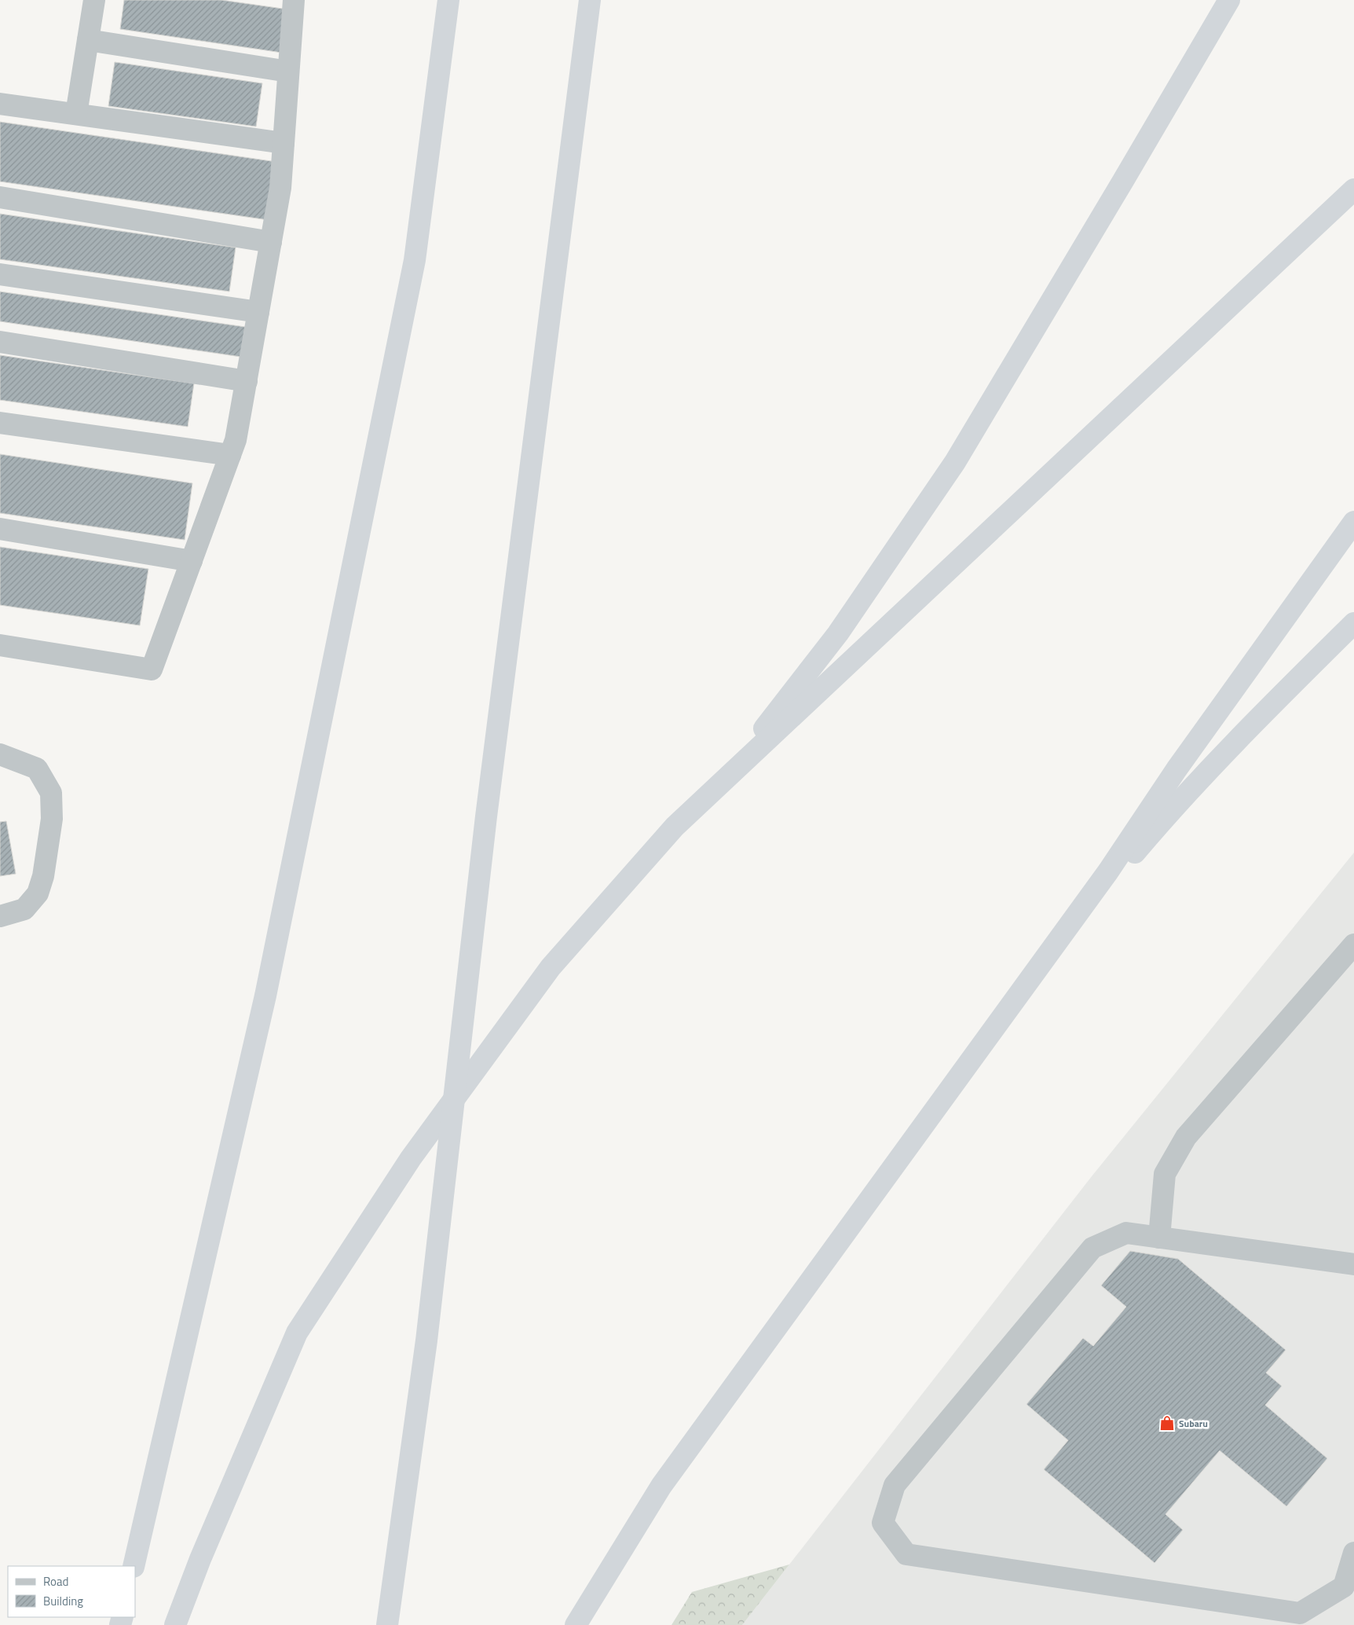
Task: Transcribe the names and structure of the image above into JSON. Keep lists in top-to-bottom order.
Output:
{
  "places": {
    "shop": ["Subaru"]
  },
  "legend": ["Road", "Building"]
}
